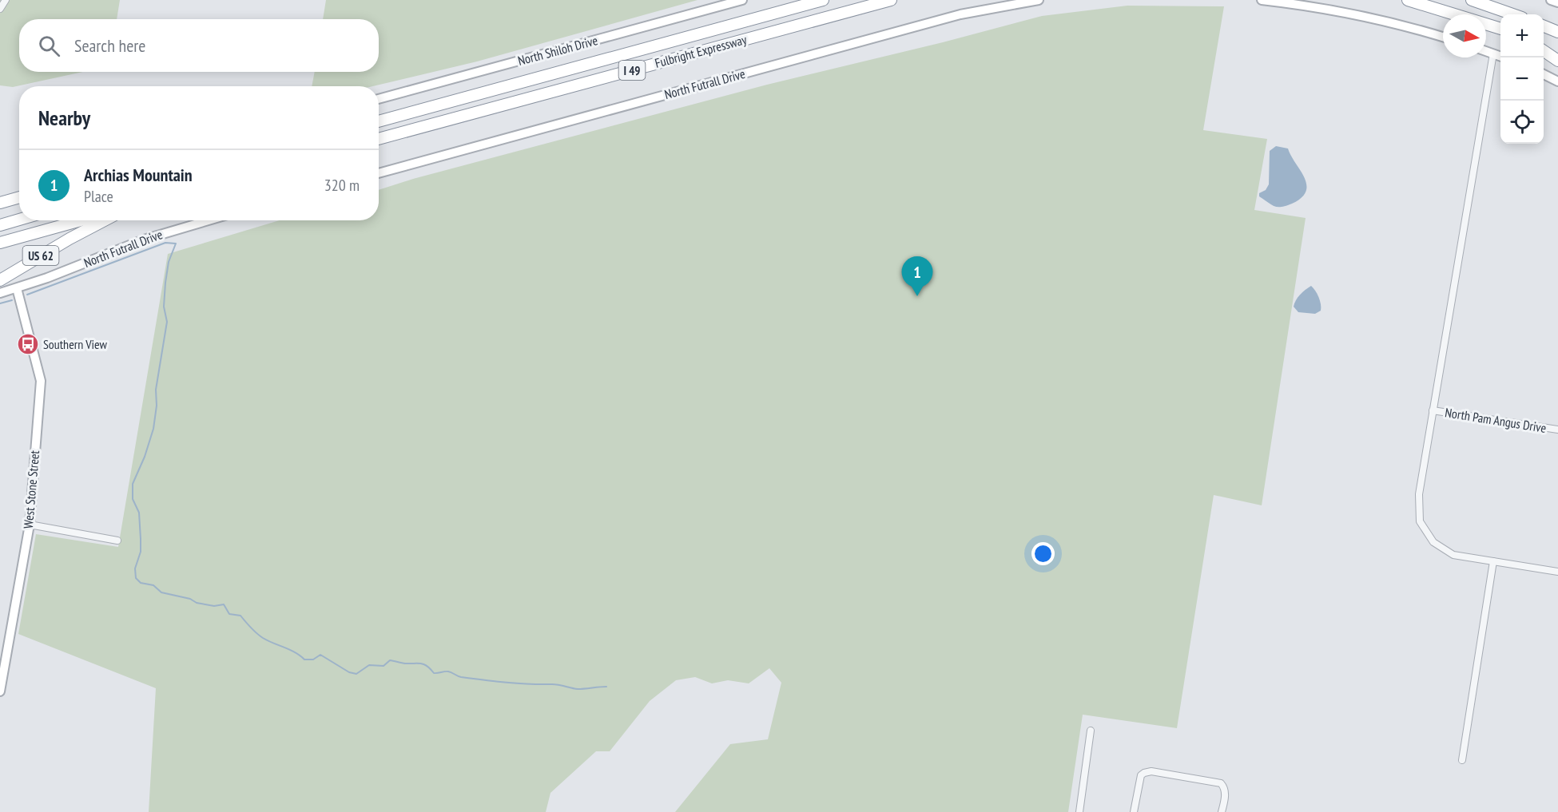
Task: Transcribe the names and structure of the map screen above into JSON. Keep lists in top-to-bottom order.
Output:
{
  "streets": {
    "highway": ["Fulbright Expressway", "I 49", "US 62"],
    "main road": ["North Shiloh Drive", "North Futrall Drive", "West Stone Street"],
    "street": ["North Pam Angus Drive"]
  },
  "crossings": [
    ["North Futrall Drive", "West Stone Street"]
  ],
  "places": {
    "bus stop": ["Southern View"]
  },
  "north": "right",
  "page": {
    "map_buttons": ["+", "−"],
    "search": "Search here",
    "heading": "Nearby",
    "list": [
      {
        "mark": "1",
        "name": "Archias Mountain",
        "note": "Place",
        "value": "320 m"
      }
    ],
    "pins": "1"
  }
}
